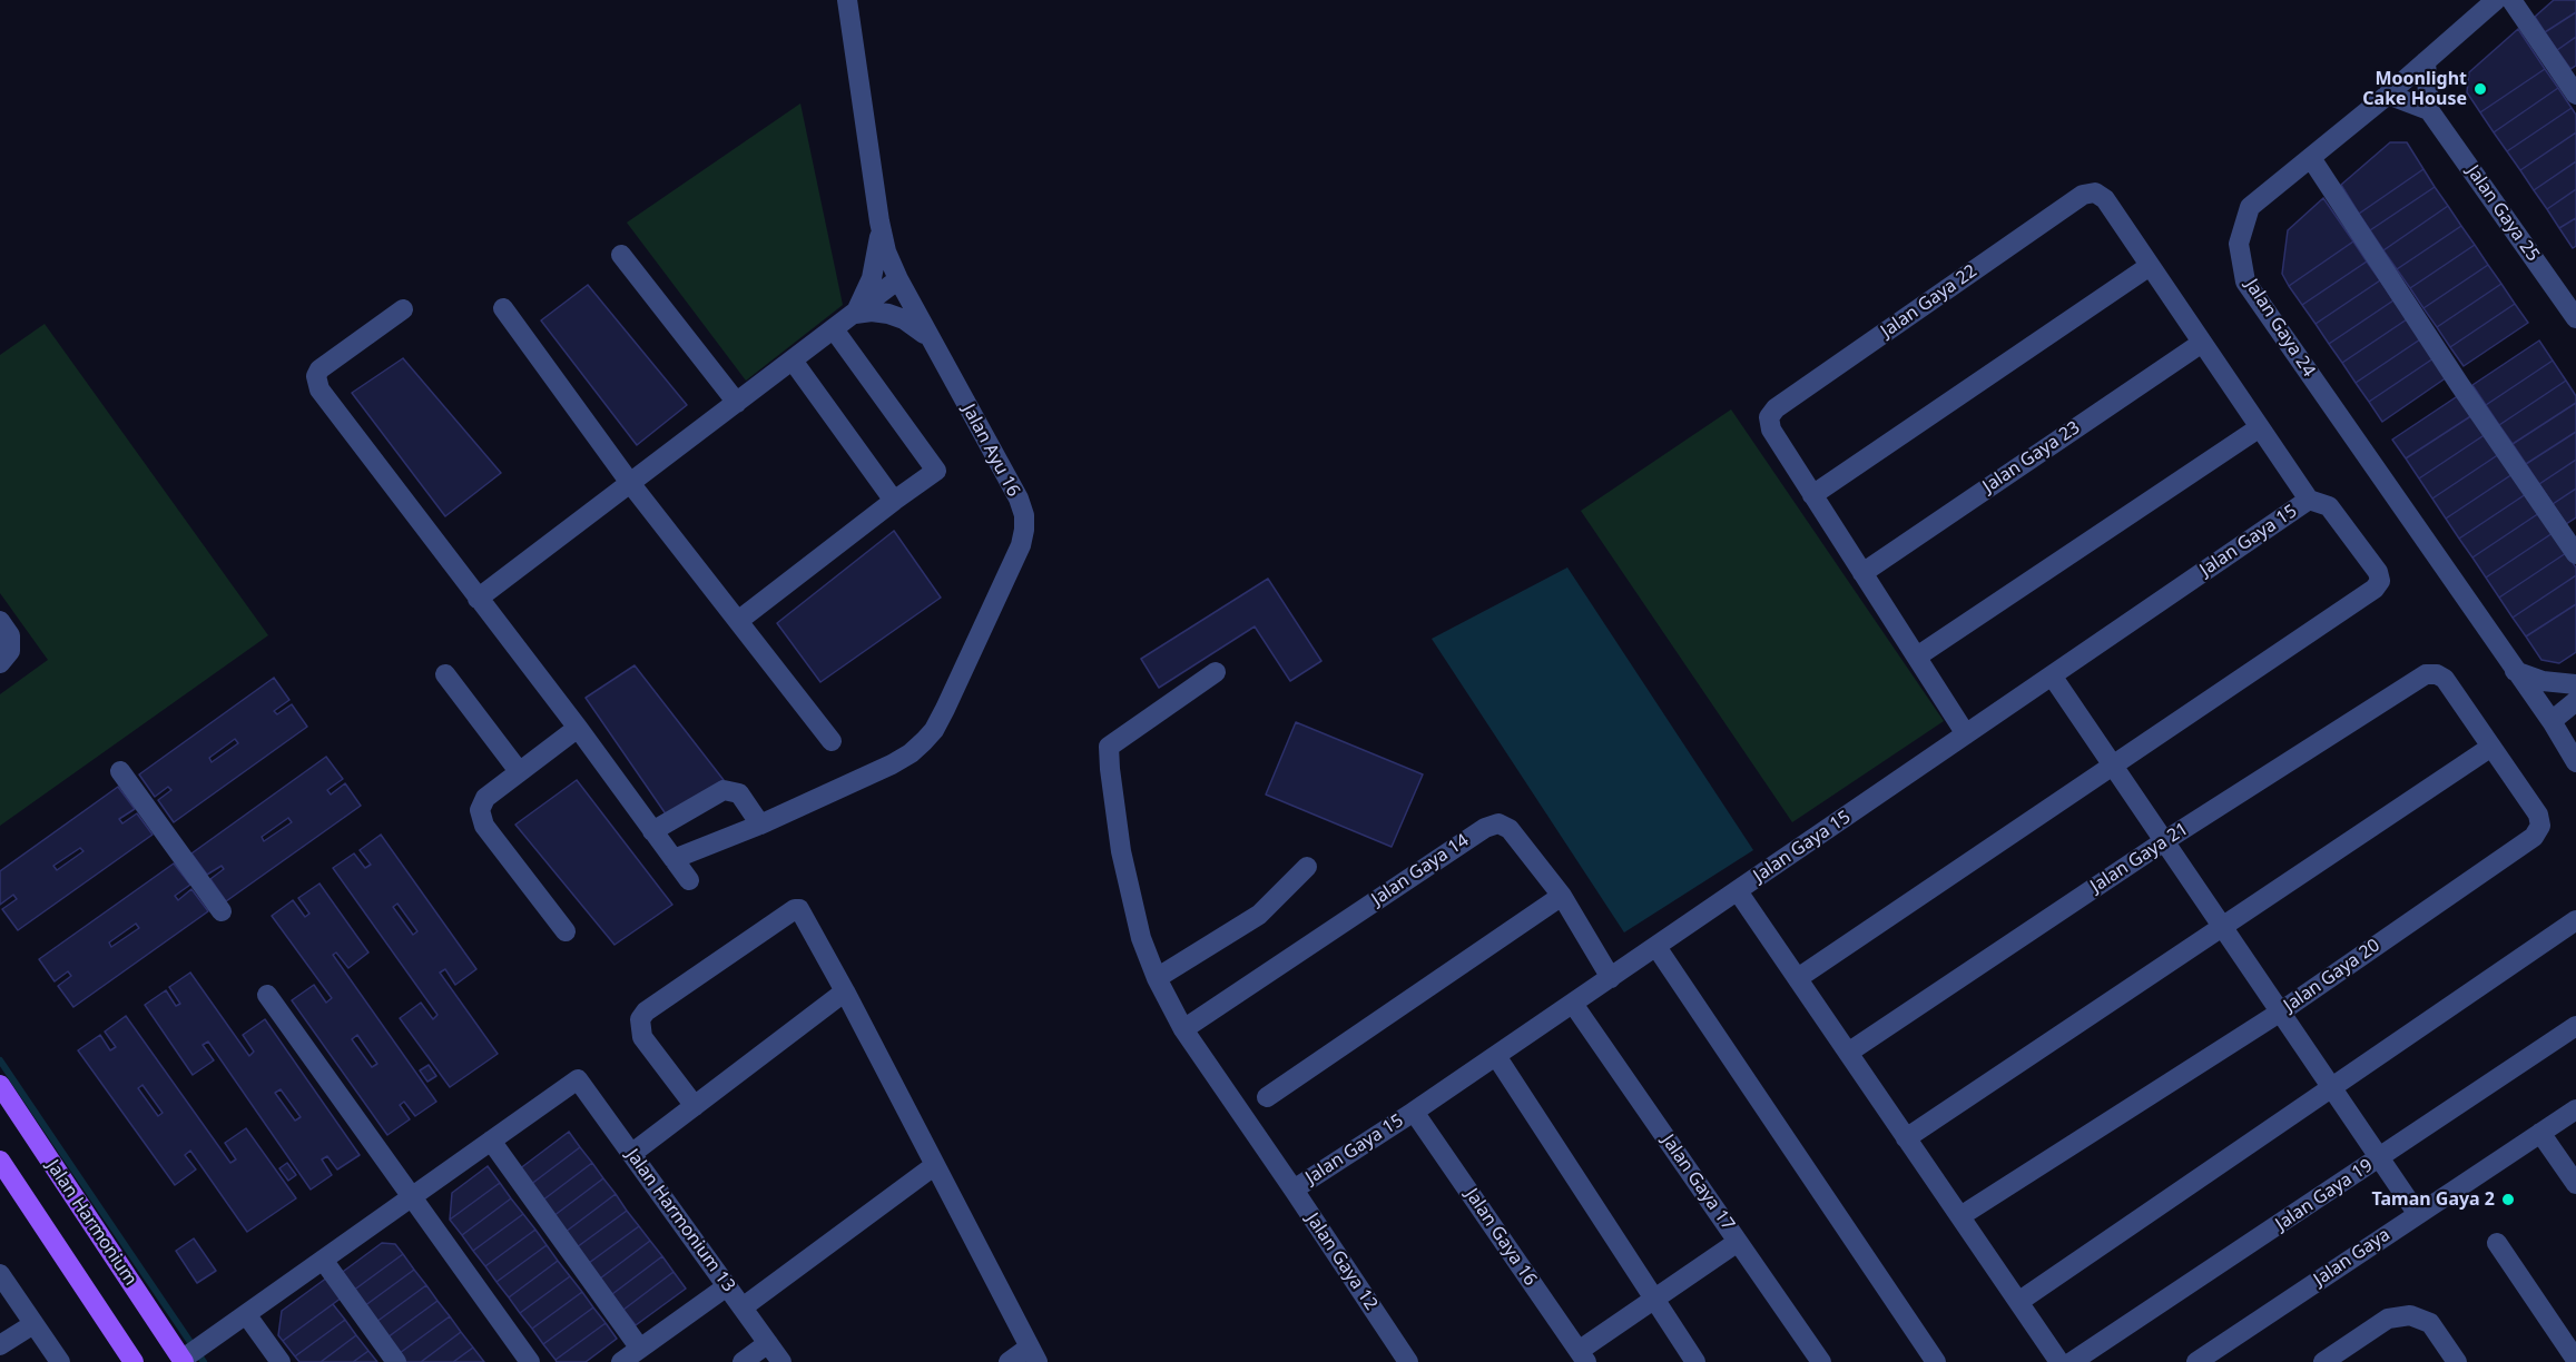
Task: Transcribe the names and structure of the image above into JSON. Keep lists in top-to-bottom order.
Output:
{
  "streets": {
    "main road": ["Jalan Harmonium"],
    "street": [
      "Jalan Gaya 25",
      "Jalan Gaya 22",
      "Jalan Gaya 24",
      "Jalan Ayu 16",
      "Jalan Gaya 23",
      "Jalan Gaya 15",
      "Jalan Gaya 21",
      "Jalan Gaya 14",
      "Jalan Gaya 20",
      "Jalan Gaya 17",
      "Jalan Gaya 19",
      "Jalan Harmonium 13",
      "Jalan Gaya 16",
      "Jalan Gaya",
      "Jalan Gaya 12"
    ]
  },
  "crossings": [
    ["Jalan Gaya 22", "Jalan Gaya 23"],
    ["Jalan Gaya 22", "Jalan Gaya 15"],
    ["Jalan Gaya 15", "Jalan Gaya 14"],
    ["Jalan Gaya 15", "Jalan Gaya 17"],
    ["Jalan Gaya 15", "Jalan Gaya 16"],
    ["Jalan Gaya 15", "Jalan Gaya 12"],
    ["Jalan Gaya 21", "Jalan Gaya 20"],
    ["Jalan Gaya 14", "Jalan Gaya 12"]
  ],
  "places": ["Moonlight Cake House", "Taman Gaya 2"]
}
